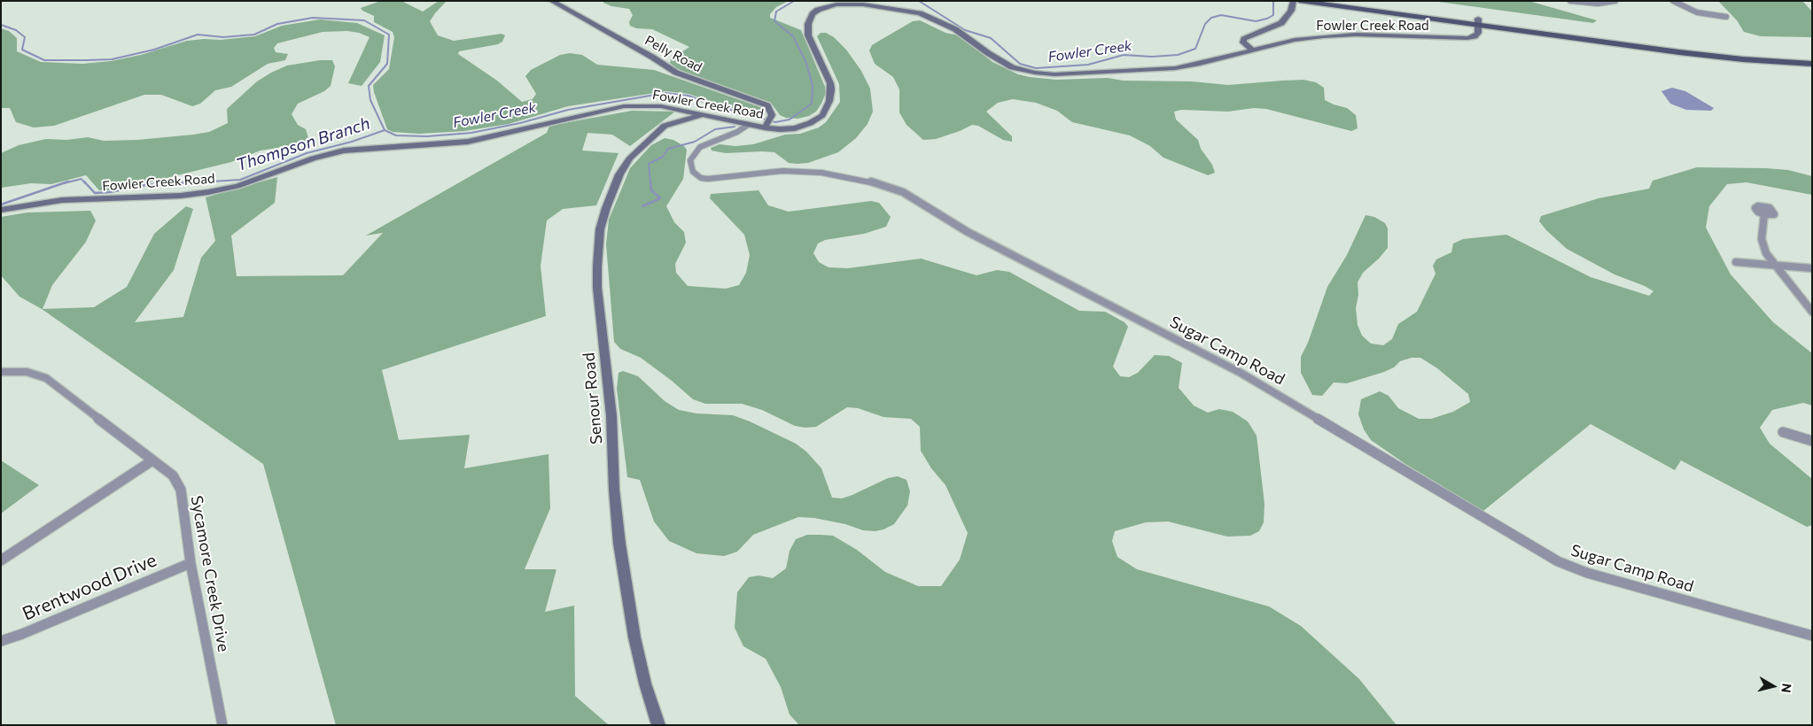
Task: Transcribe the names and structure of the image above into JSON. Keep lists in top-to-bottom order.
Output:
{
  "streets": {
    "main road": ["Fowler Creek Road", "Pelly Road", "Senour Road"],
    "street": ["Sugar Camp Road", "Sycamore Creek Drive", "Brentwood Drive"]
  },
  "crossings": [
    ["Fowler Creek Road", "Pelly Road"],
    ["Fowler Creek Road", "Sugar Camp Road"],
    ["Fowler Creek Road", "Senour Road"],
    ["Sycamore Creek Drive", "Brentwood Drive"]
  ],
  "water": ["Fowler Creek", "Thompson Branch"],
  "north": "right"
}
